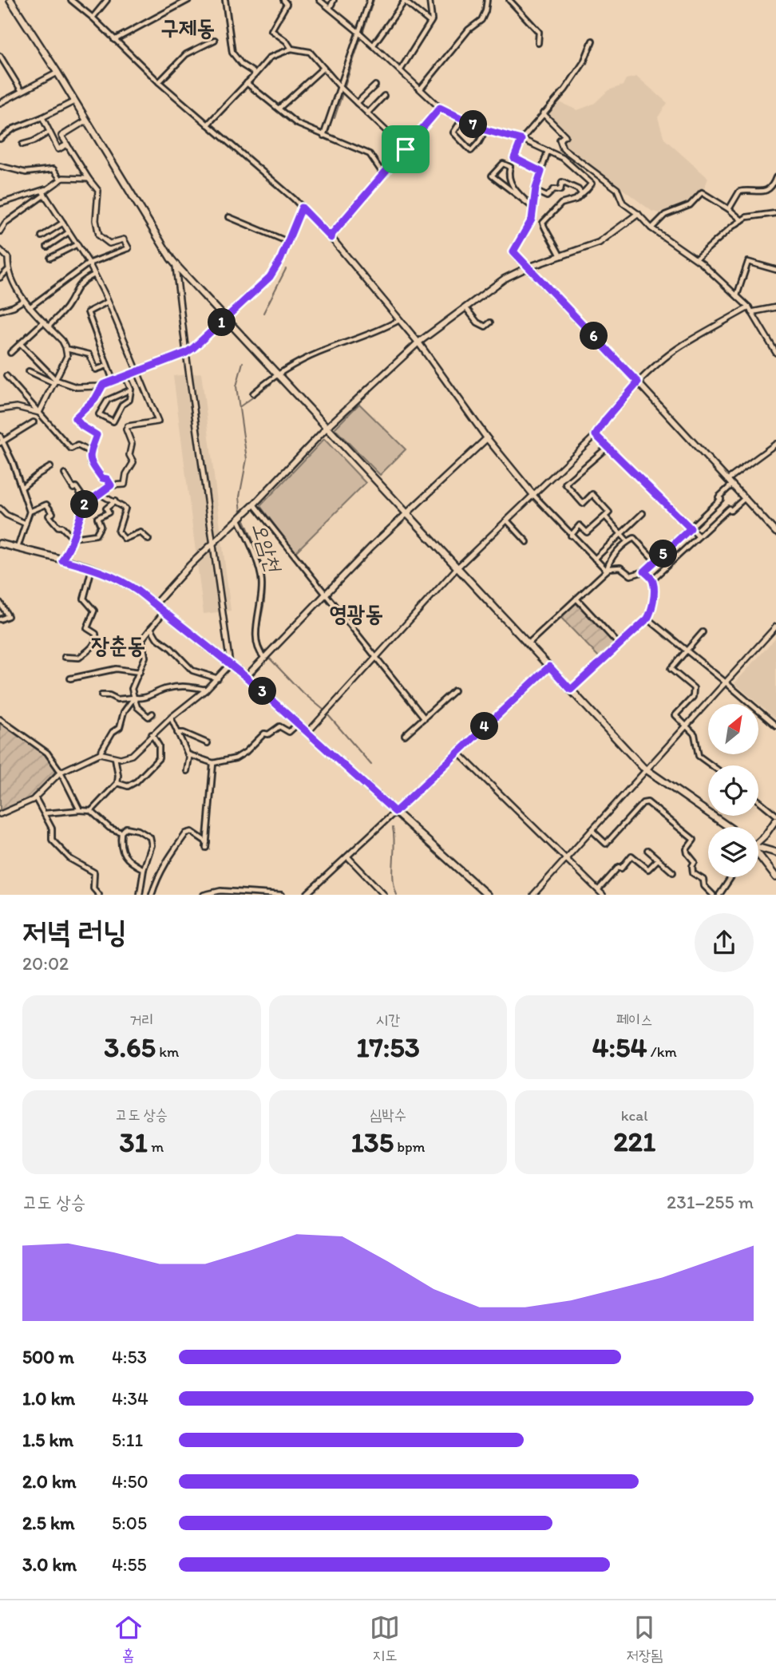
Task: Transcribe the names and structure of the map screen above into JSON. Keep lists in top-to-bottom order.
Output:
{
  "districts": ["구제동", "영광동", "장춘동"],
  "water": ["오암천"],
  "north": "top right",
  "page": {
    "pins": [
      "7",
      "1",
      "6",
      "2",
      "5",
      "3",
      "4"
    ],
    "heading": ["저녁 러닝", "20:02"],
    "stats": [
      ["거리", "3.65 km"],
      ["시간", "17:53"],
      ["페이스", "4:54 /km"],
      ["고도 상승", "31 m"],
      ["심박수", "135 bpm"],
      ["kcal", "221"]
    ],
    "chart": ["고도 상승", "231–255 m"],
    "list": [
      {
        "name": "500 m",
        "note": "4:53"
      },
      {
        "name": "1.0 km",
        "note": "4:34"
      },
      {
        "name": "1.5 km",
        "note": "5:11"
      },
      {
        "name": "2.0 km",
        "note": "4:50"
      },
      {
        "name": "2.5 km",
        "note": "5:05"
      },
      {
        "name": "3.0 km",
        "note": "4:55"
      }
    ],
    "tabs": ["홈", "지도", "저장됨"]
  }
}
